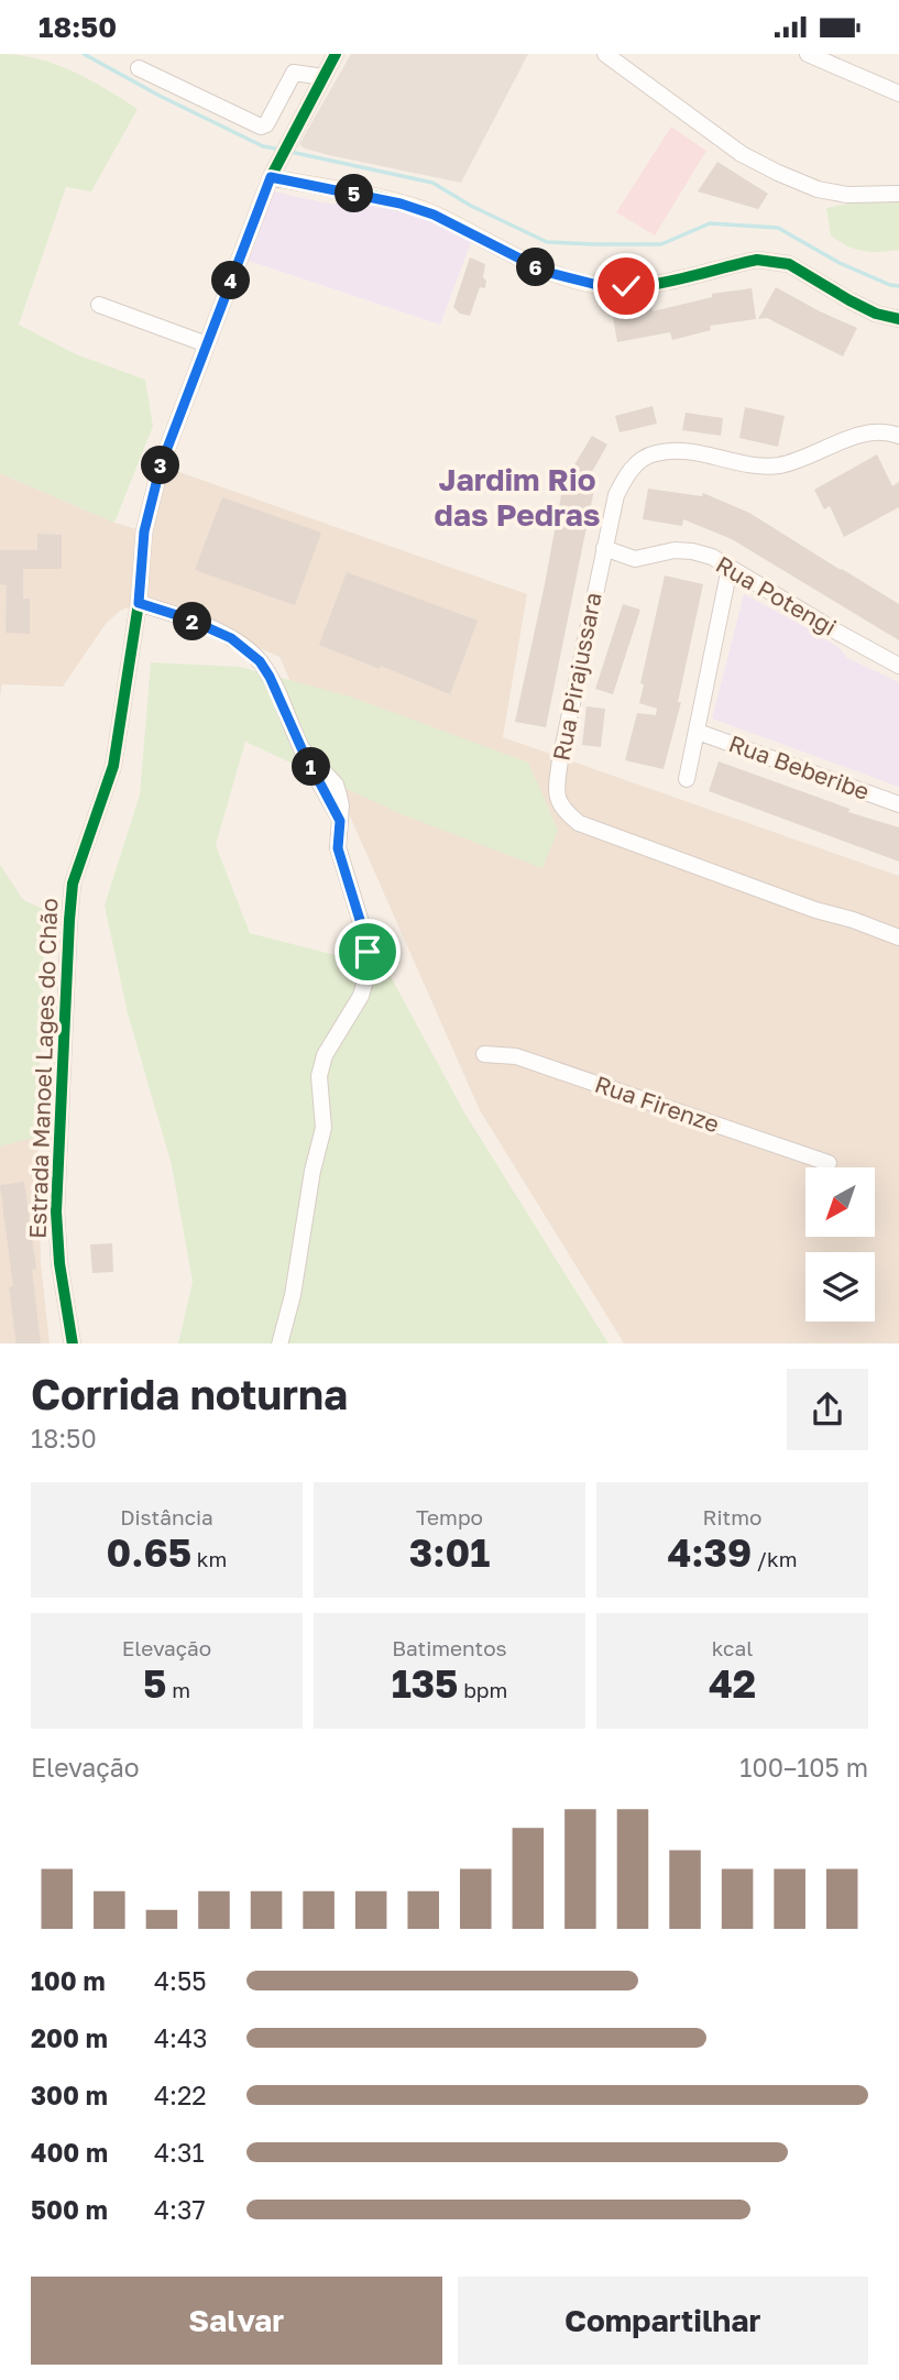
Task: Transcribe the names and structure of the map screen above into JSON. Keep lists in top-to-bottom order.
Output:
{
  "streets": {
    "street": [
      "Rua Potengi",
      "Rua Pirajussara",
      "Rua Beberibe",
      "Estrada Manoel Lages do Chão",
      "Rua Firenze"
    ]
  },
  "crossings": [
    ["Rua Potengi", "Rua Pirajussara"]
  ],
  "districts": ["Jardim Rio das Pedras"],
  "north": "bottom left",
  "page": {
    "status": "18:50",
    "pins": [
      "5",
      "6",
      "4",
      "3",
      "2",
      "1"
    ],
    "heading": ["Corrida noturna", "18:50"],
    "stats": [
      ["Distância", "0.65 km"],
      ["Tempo", "3:01"],
      ["Ritmo", "4:39 /km"],
      ["Elevação", "5 m"],
      ["Batimentos", "135 bpm"],
      ["kcal", "42"]
    ],
    "chart": ["Elevação", "100–105 m"],
    "list": [
      {
        "name": "100 m",
        "note": "4:55"
      },
      {
        "name": "200 m",
        "note": "4:43"
      },
      {
        "name": "300 m",
        "note": "4:22"
      },
      {
        "name": "400 m",
        "note": "4:31"
      },
      {
        "name": "500 m",
        "note": "4:37"
      }
    ],
    "buttons": ["Salvar", "Compartilhar"]
  }
}
